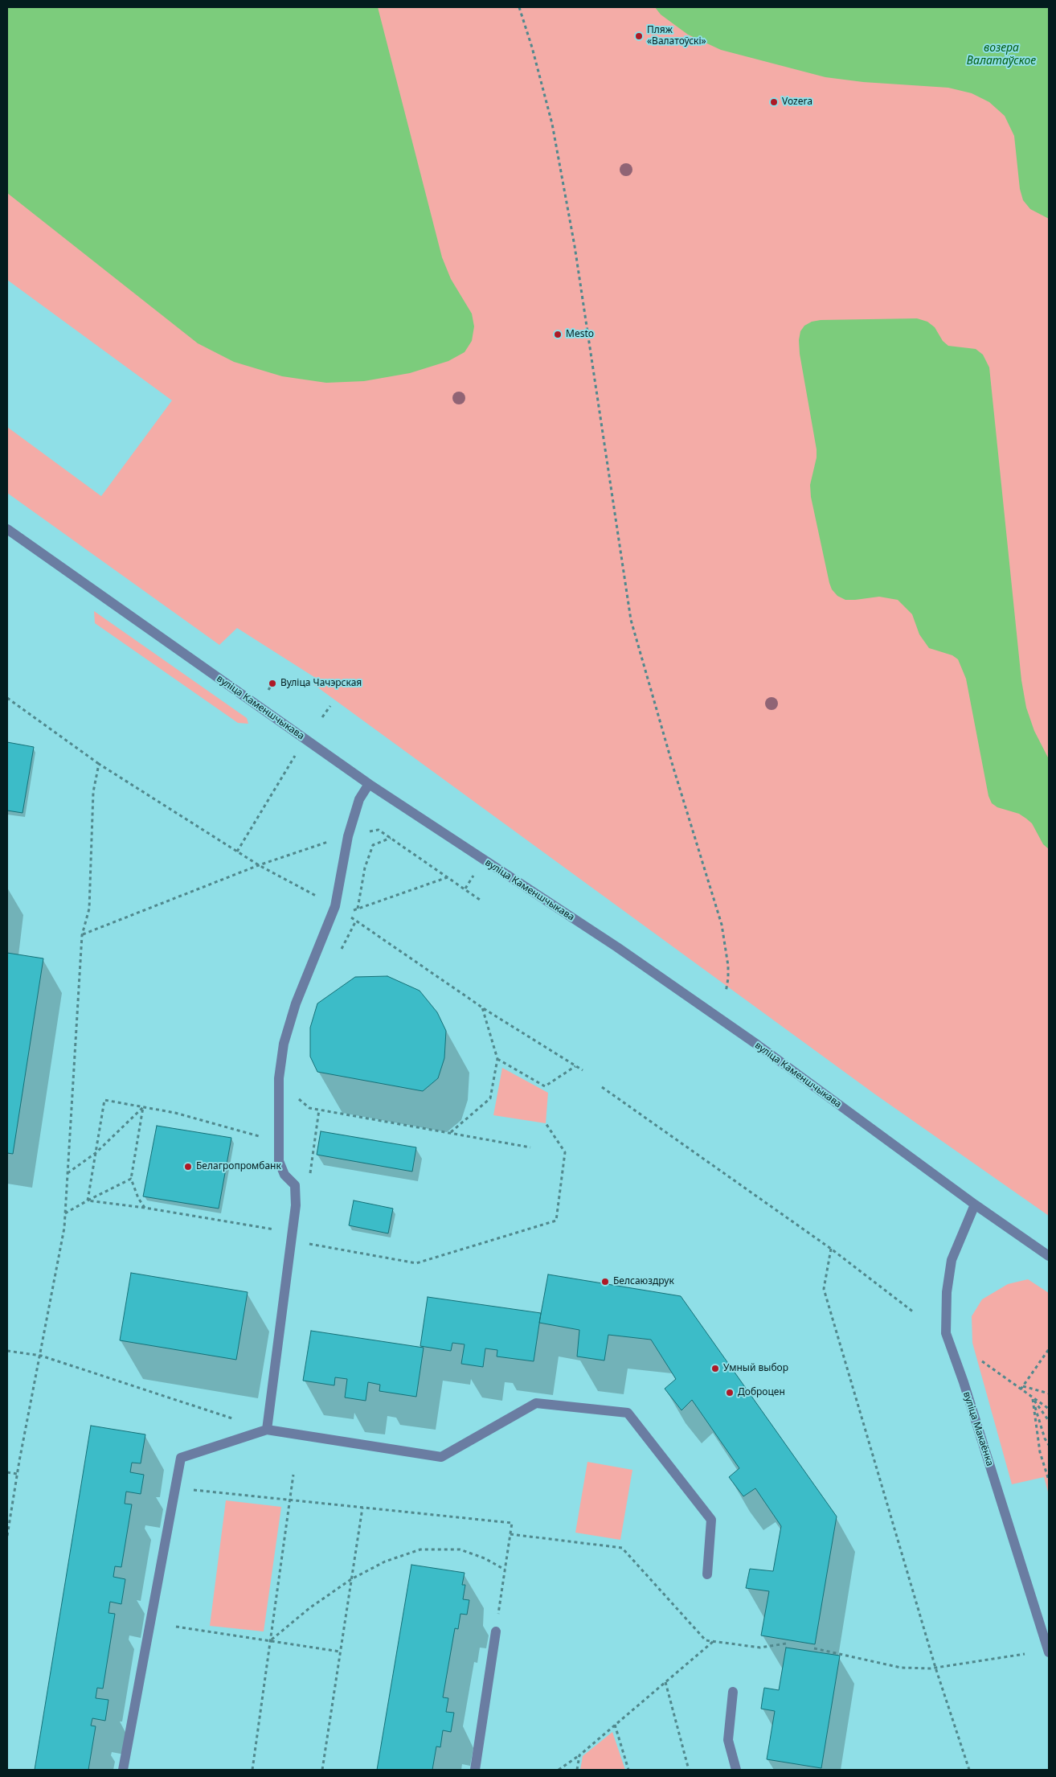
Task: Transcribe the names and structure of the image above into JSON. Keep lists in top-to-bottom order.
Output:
{
  "streets": {
    "street": ["вуліца Каменшчыкава", "вуліца Макаёнка"]
  },
  "crossings": [
    ["вуліца Каменшчыкава", "вуліца Макаёнка"]
  ],
  "water": ["возера Валатаўское"],
  "places": [
    "Пляж «Валатоўскі»",
    "Vozera",
    "Mesto",
    "Вуліца Чачэрская",
    "Белагропромбанк",
    "Белсаюздрук",
    "Умный выбор",
    "Доброцен"
  ]
}
